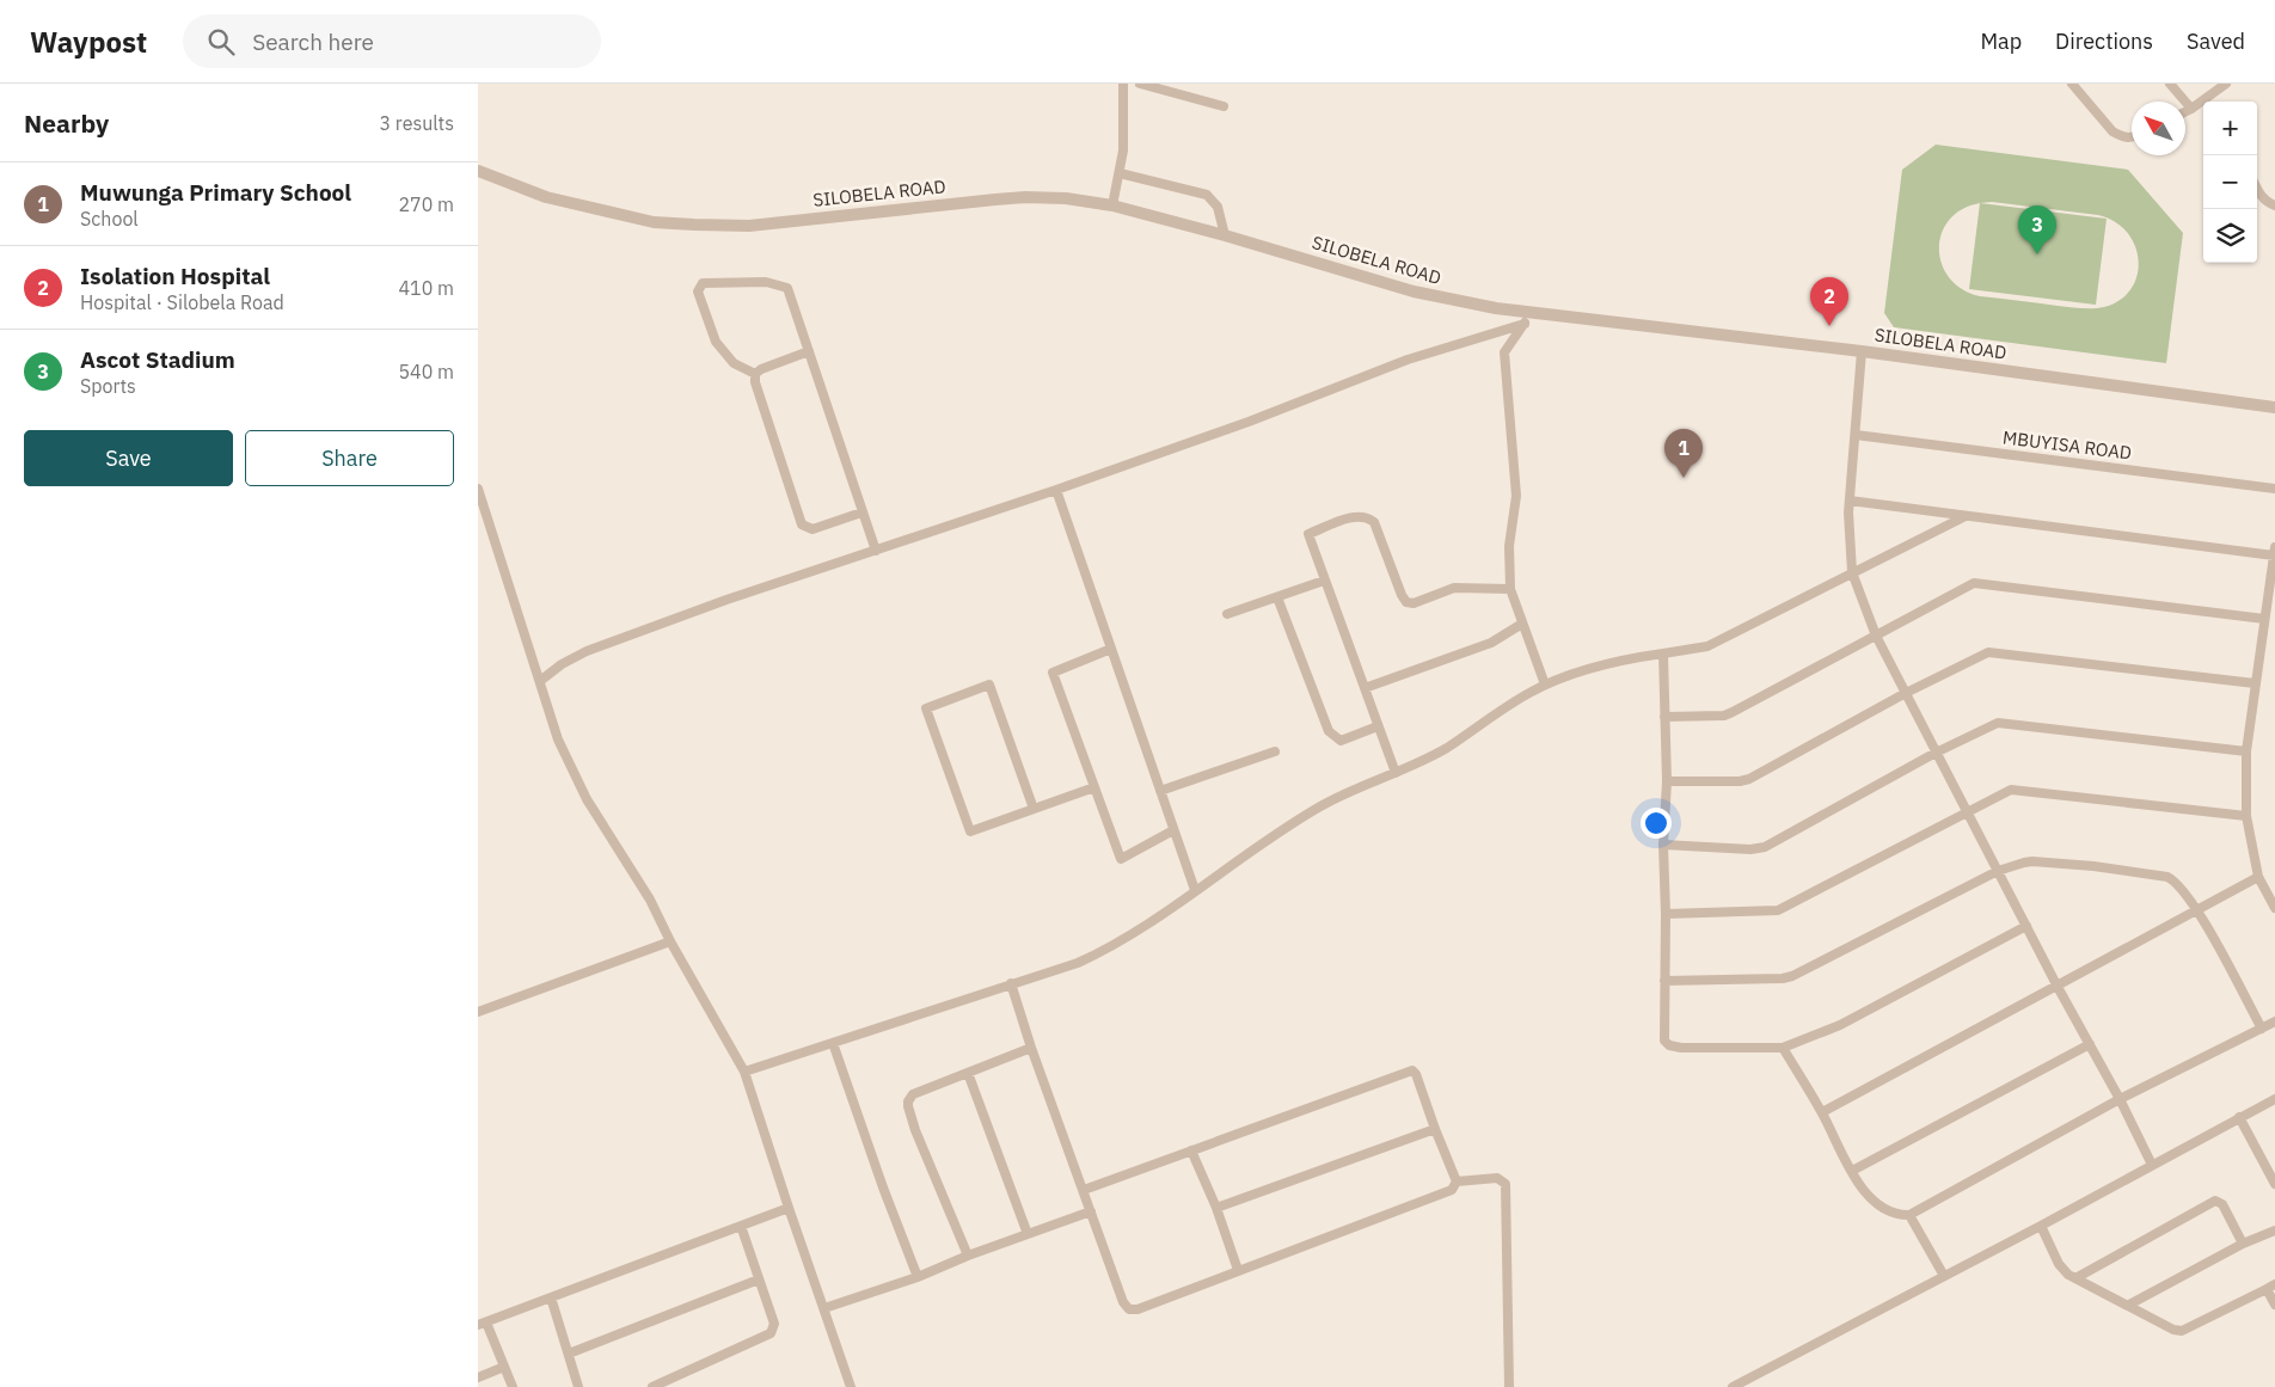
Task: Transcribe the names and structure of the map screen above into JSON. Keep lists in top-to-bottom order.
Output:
{
  "streets": {
    "street": ["SILOBELA ROAD", "MBUYISA ROAD"]
  },
  "north": "top left",
  "page": {
    "header": "Waypost",
    "search": "Search here",
    "nav": ["Map", "Directions", "Saved"],
    "heading": ["Nearby", "3 results"],
    "map_buttons": ["+", "−"],
    "list": [
      {
        "mark": "1",
        "name": "Muwunga Primary School",
        "note": "School",
        "value": "270 m"
      },
      {
        "mark": "2",
        "name": "Isolation Hospital",
        "note": "Hospital · Silobela Road",
        "value": "410 m"
      },
      {
        "mark": "3",
        "name": "Ascot Stadium",
        "note": "Sports",
        "value": "540 m"
      }
    ],
    "pins": ["3", "2", "1"],
    "buttons": ["Save", "Share"]
  }
}
